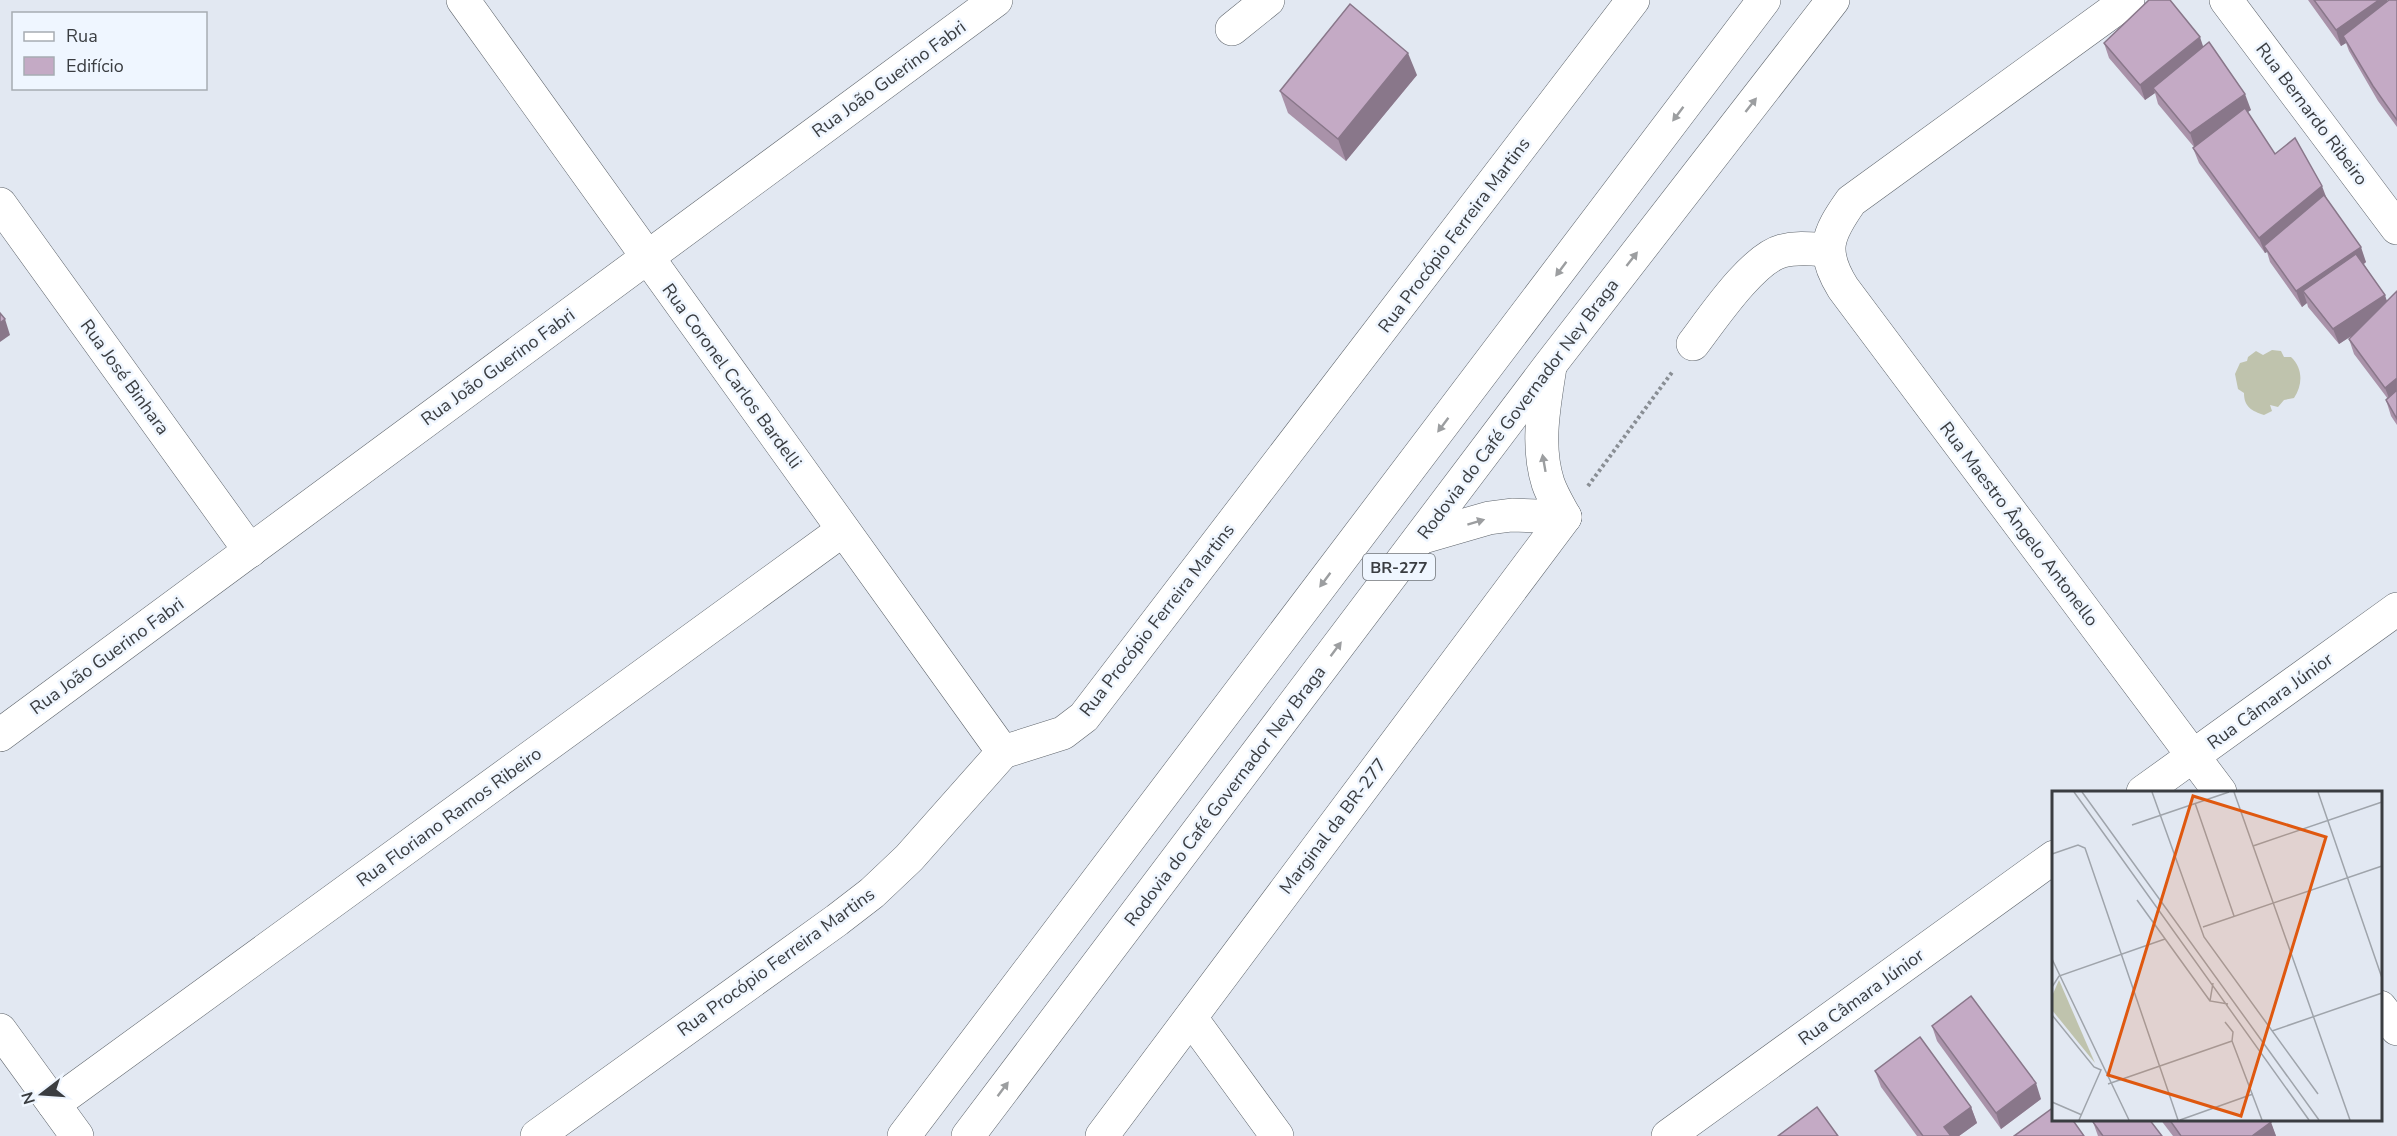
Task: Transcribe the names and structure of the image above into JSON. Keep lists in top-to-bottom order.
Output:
{
  "streets": {
    "main road": [
      "Rua João Guerino Fabri",
      "Rua Bernardo Ribeiro",
      "Rua Procópio Ferreira Martins",
      "Rua Coronel Carlos Bardelli",
      "Rua José Binhara",
      "Rodovia do Café Governador Ney Braga",
      "Rua Maestro Ângelo Antonello",
      "BR-277",
      "Rua Câmara Júnior",
      "Rua Floriano Ramos Ribeiro",
      "Marginal da BR-277"
    ]
  },
  "crossings": [
    ["Rua João Guerino Fabri", "Rua Coronel Carlos Bardelli"],
    ["Rua João Guerino Fabri", "Rua José Binhara"],
    ["Rua Procópio Ferreira Martins", "Rua Coronel Carlos Bardelli"],
    ["Rua Coronel Carlos Bardelli", "Rua Floriano Ramos Ribeiro"],
    ["Rua Maestro Ângelo Antonello", "Rua Câmara Júnior"]
  ],
  "legend": ["Rua", "Edifício"],
  "north": "left"
}
